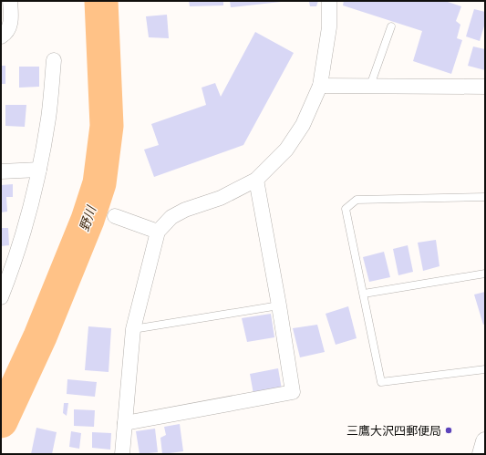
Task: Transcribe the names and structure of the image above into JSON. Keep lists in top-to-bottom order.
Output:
{
  "water": ["野川"],
  "places": ["三鷹大沢四郵便局"]
}
